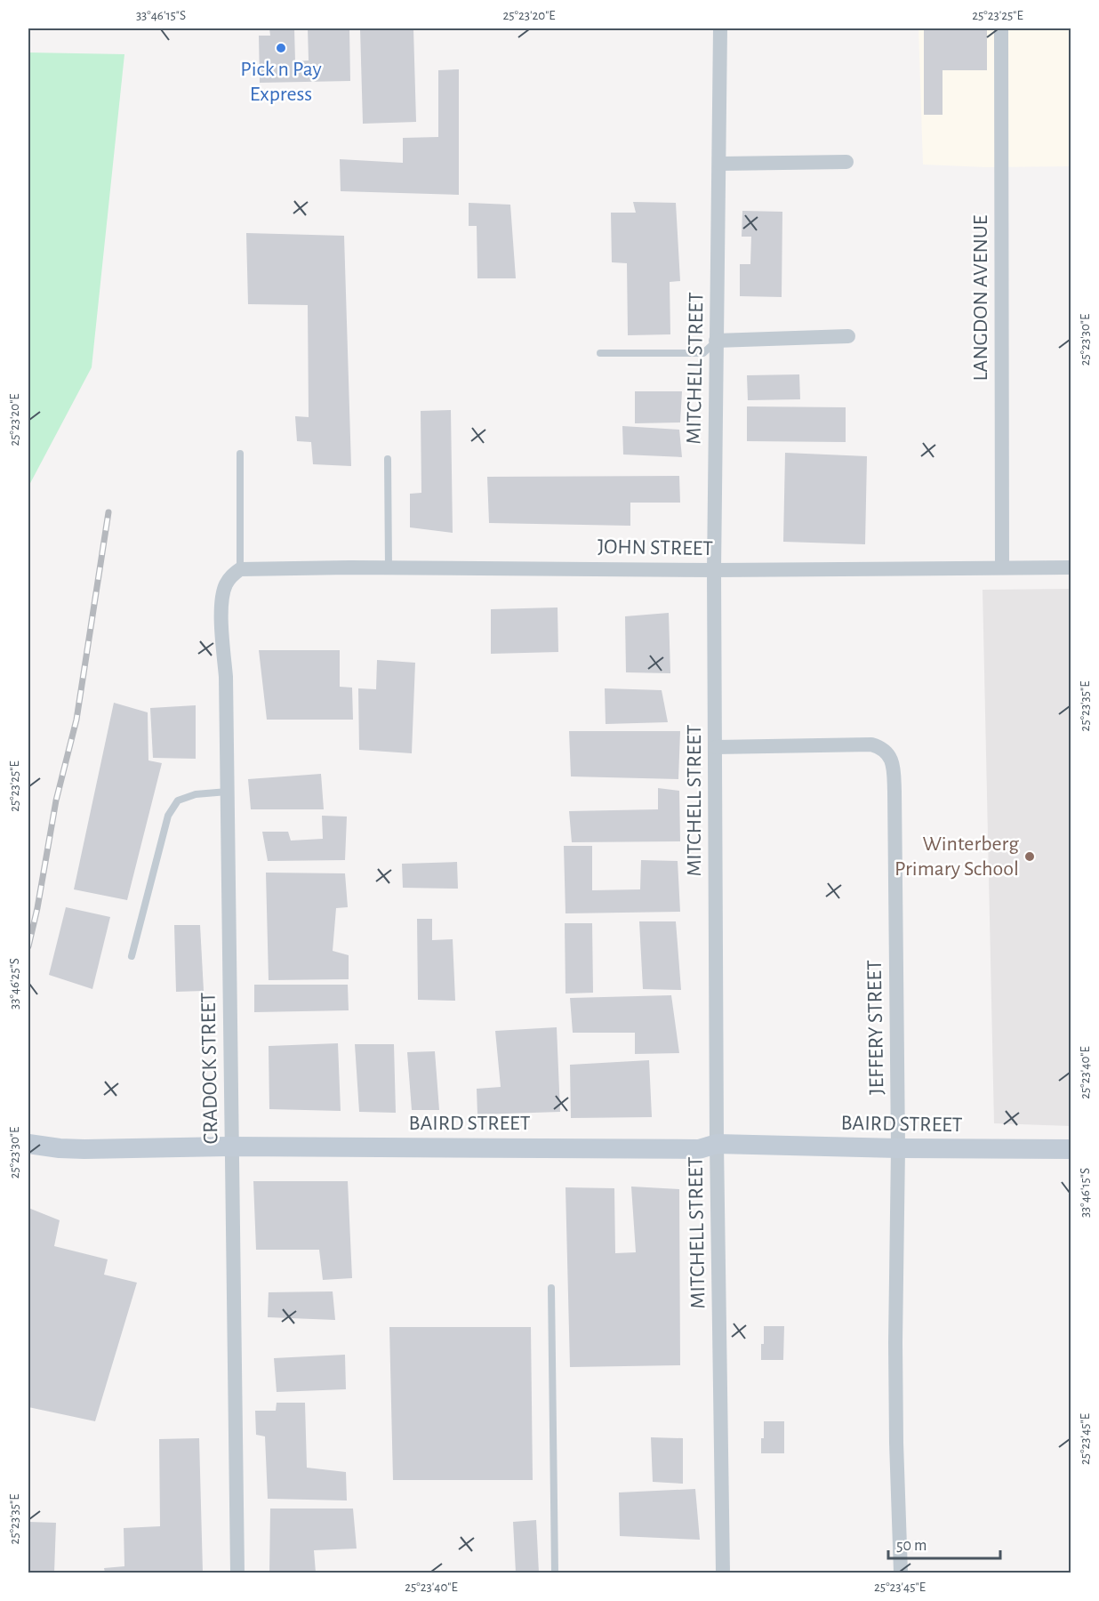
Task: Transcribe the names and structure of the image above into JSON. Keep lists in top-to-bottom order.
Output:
{
  "streets": {
    "street": [
      "LANGDON AVENUE",
      "MITCHELL STREET",
      "JOHN STREET",
      "JEFFERY STREET",
      "CRADOCK STREET",
      "BAIRD STREET"
    ]
  },
  "crossings": [
    ["LANGDON AVENUE", "JOHN STREET"],
    ["MITCHELL STREET", "JOHN STREET"],
    ["MITCHELL STREET", "JEFFERY STREET"],
    ["MITCHELL STREET", "BAIRD STREET"],
    ["JOHN STREET", "CRADOCK STREET"],
    ["JEFFERY STREET", "BAIRD STREET"],
    ["CRADOCK STREET", "BAIRD STREET"]
  ],
  "places": ["Pick n Pay Express", "Winterberg Primary School"],
  "scale_bar": "50 m",
  "coordinates": [
    "33°46'15\"S",
    "25°23'20\"E",
    "25°23'25\"E",
    "25°23'30\"E",
    "25°23'35\"E",
    "33°46'25\"S",
    "25°23'40\"E",
    "25°23'45\"E"
  ]
}
